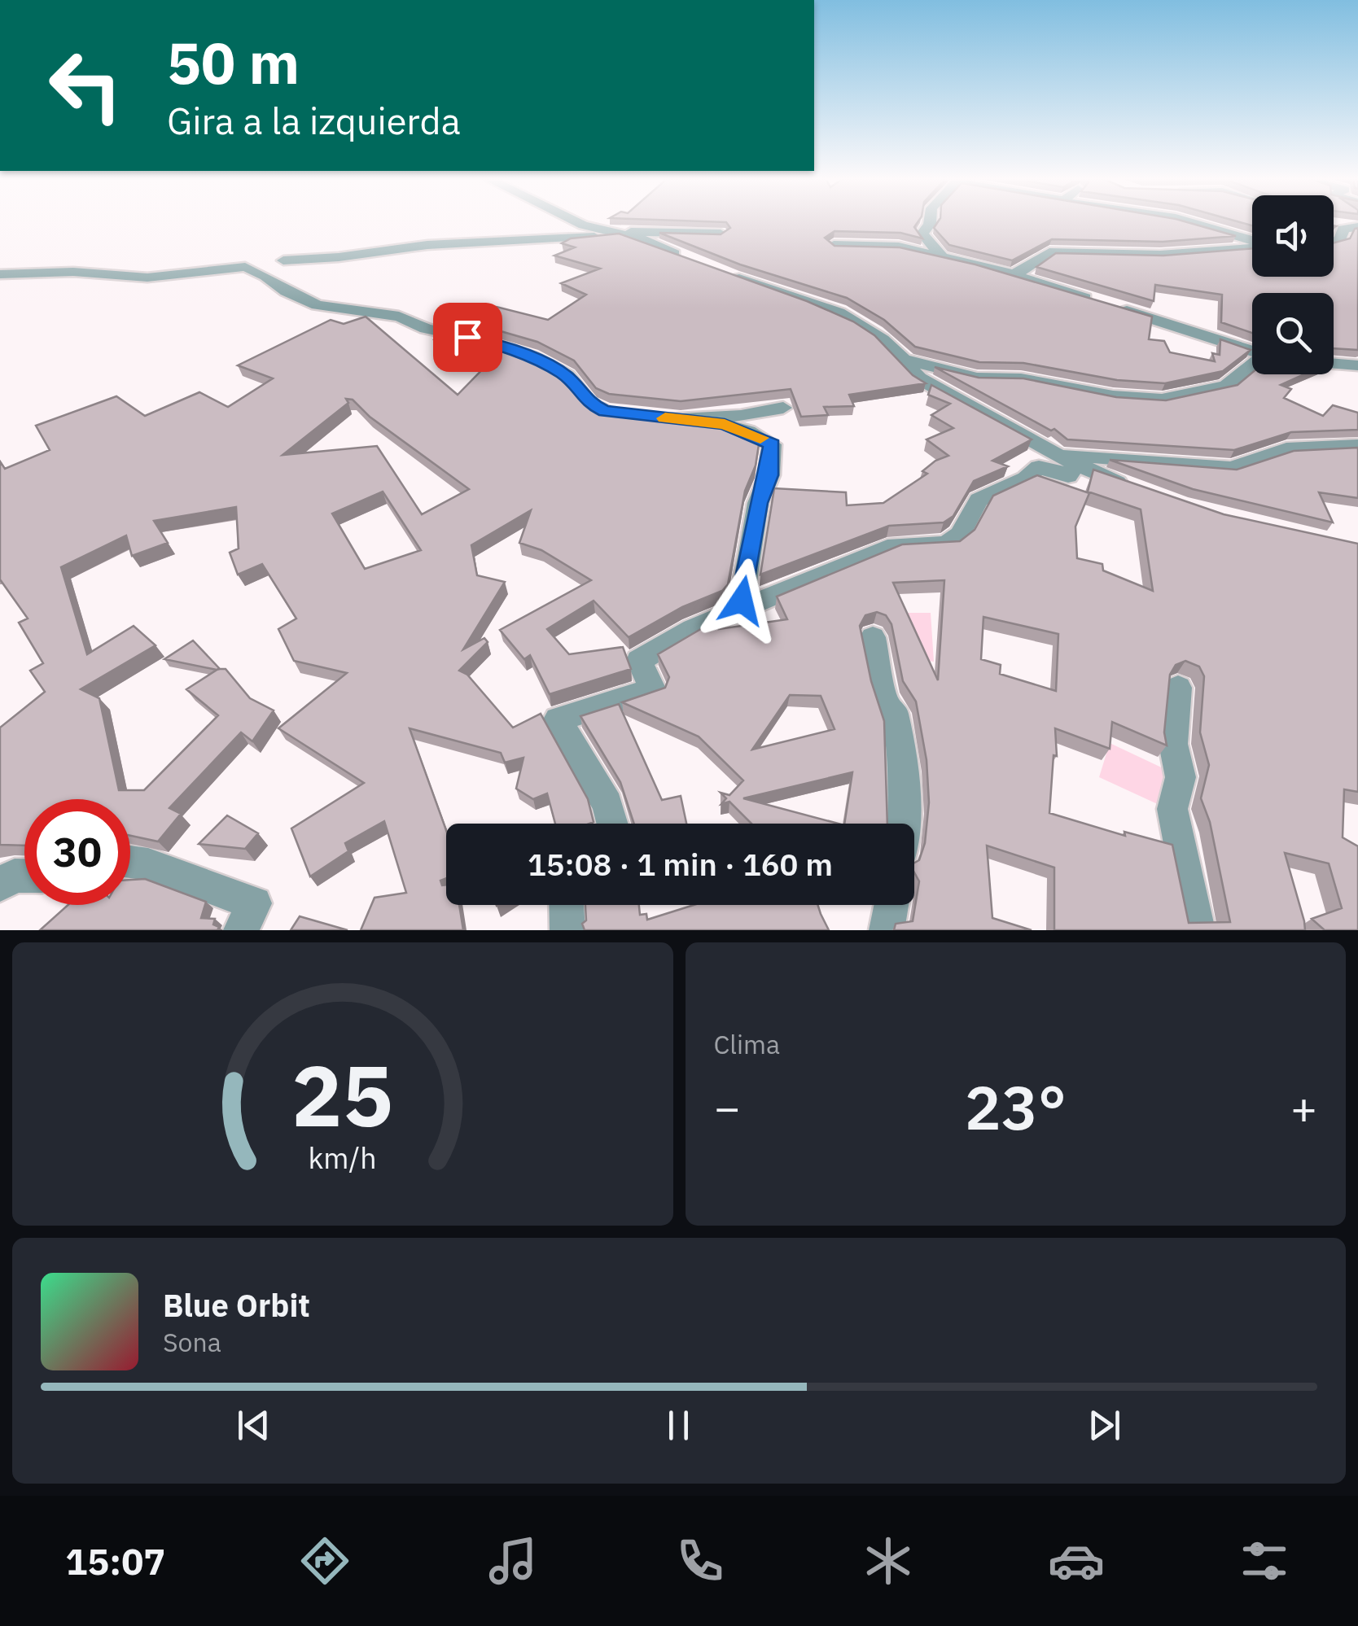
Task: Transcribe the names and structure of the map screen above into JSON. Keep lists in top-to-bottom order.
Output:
{
  "page": {
    "turn": ["50 m", "Gira a la izquierda"],
    "limit": "30",
    "trip": "15:08 · 1 min · 160 m",
    "tile": "Clima",
    "heat": ["−", "23°", "+"],
    "song": ["Blue Orbit", "Sona"],
    "tabs": "15:07",
    "gauge": ["25", "km/h"]
  }
}
